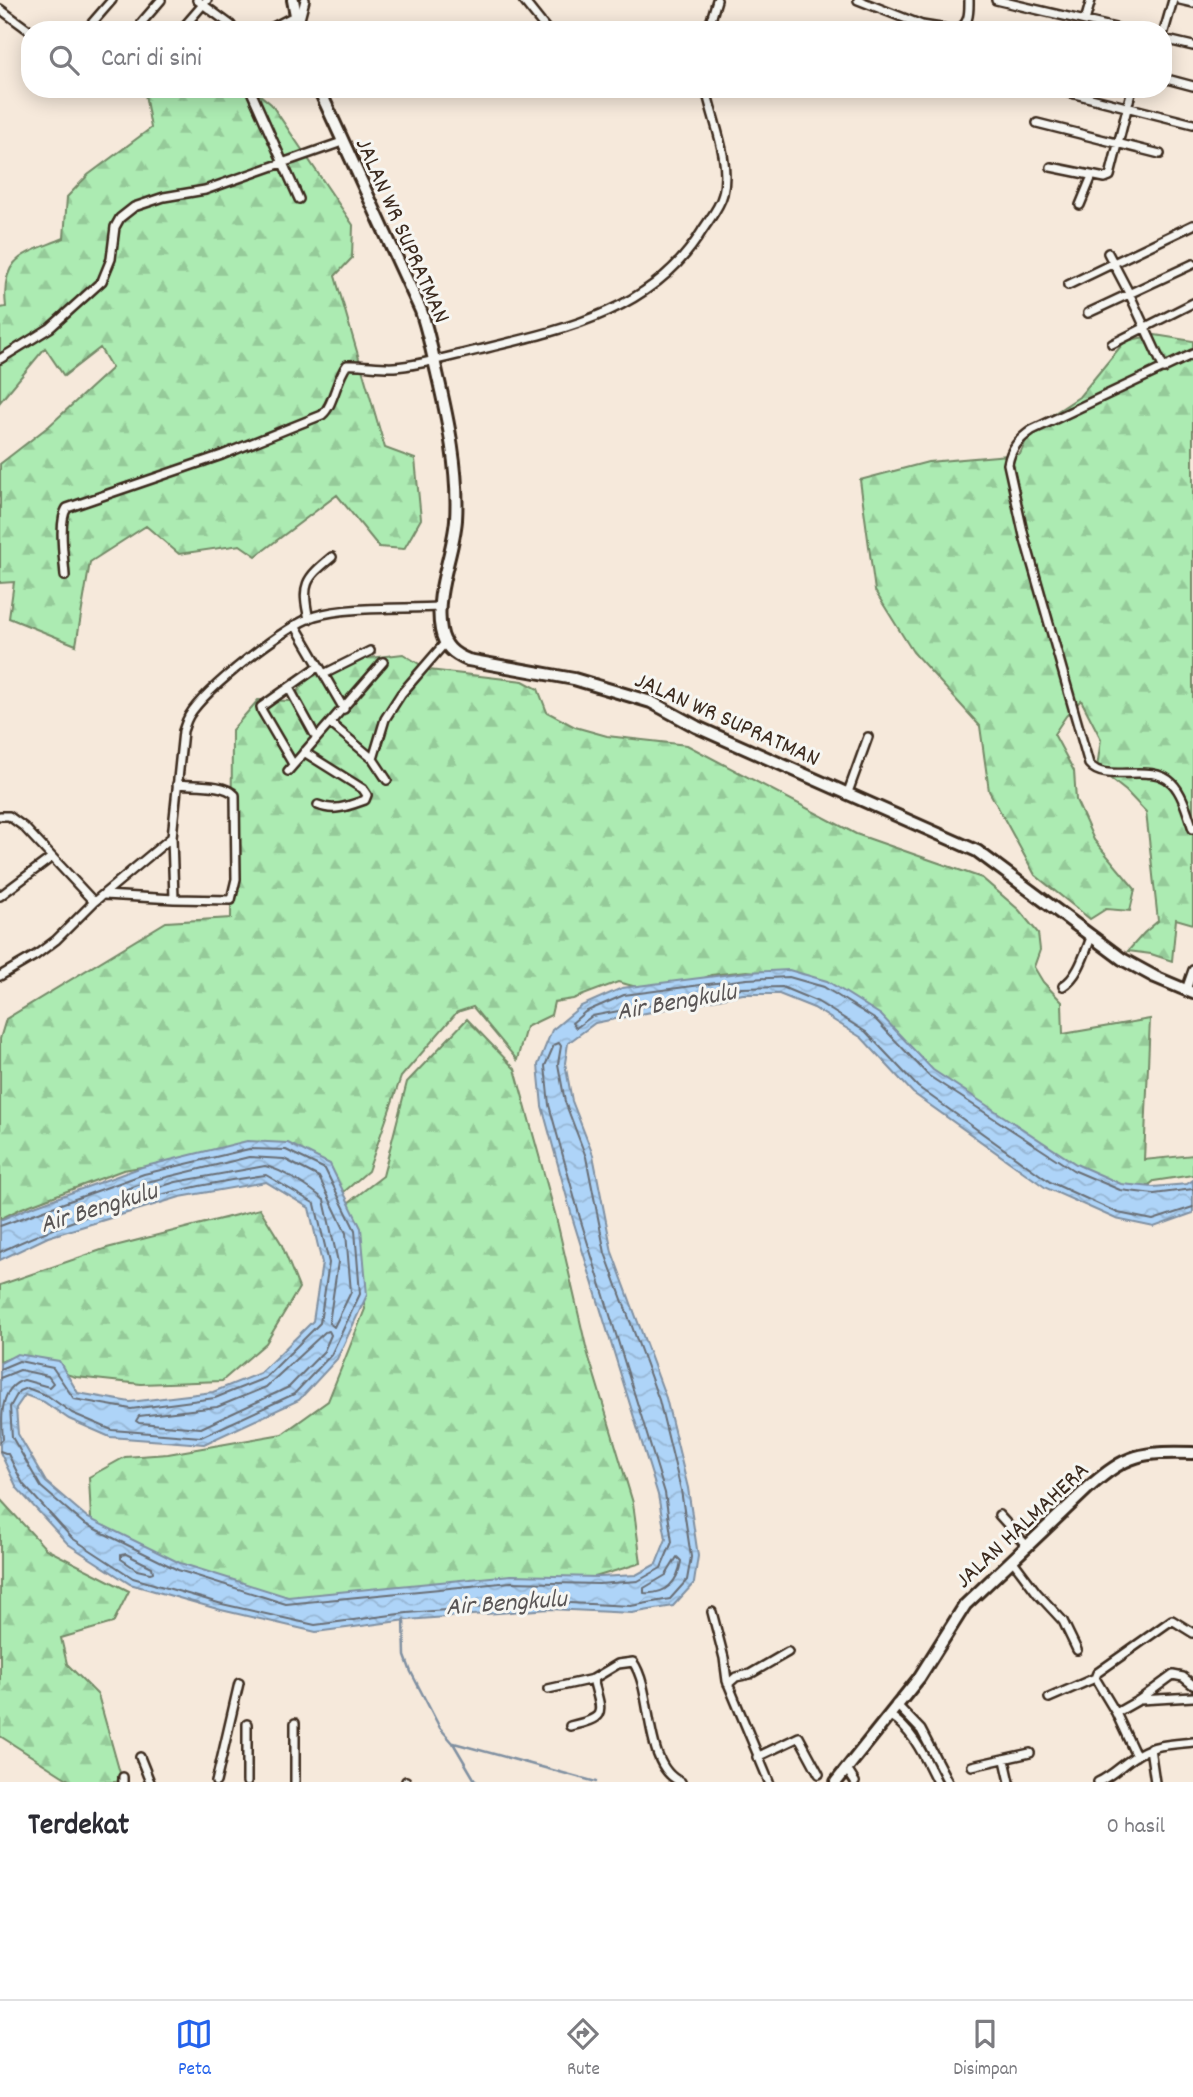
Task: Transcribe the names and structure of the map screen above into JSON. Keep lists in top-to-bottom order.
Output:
{
  "streets": {
    "main road": ["JALAN WR SUPRATMAN", "JALAN HALMAHERA"]
  },
  "water": ["Air Bengkulu"],
  "page": {
    "search": "Cari di sini",
    "heading": ["Terdekat", "0 hasil"],
    "nav": ["Peta", "Rute", "Disimpan"]
  }
}
